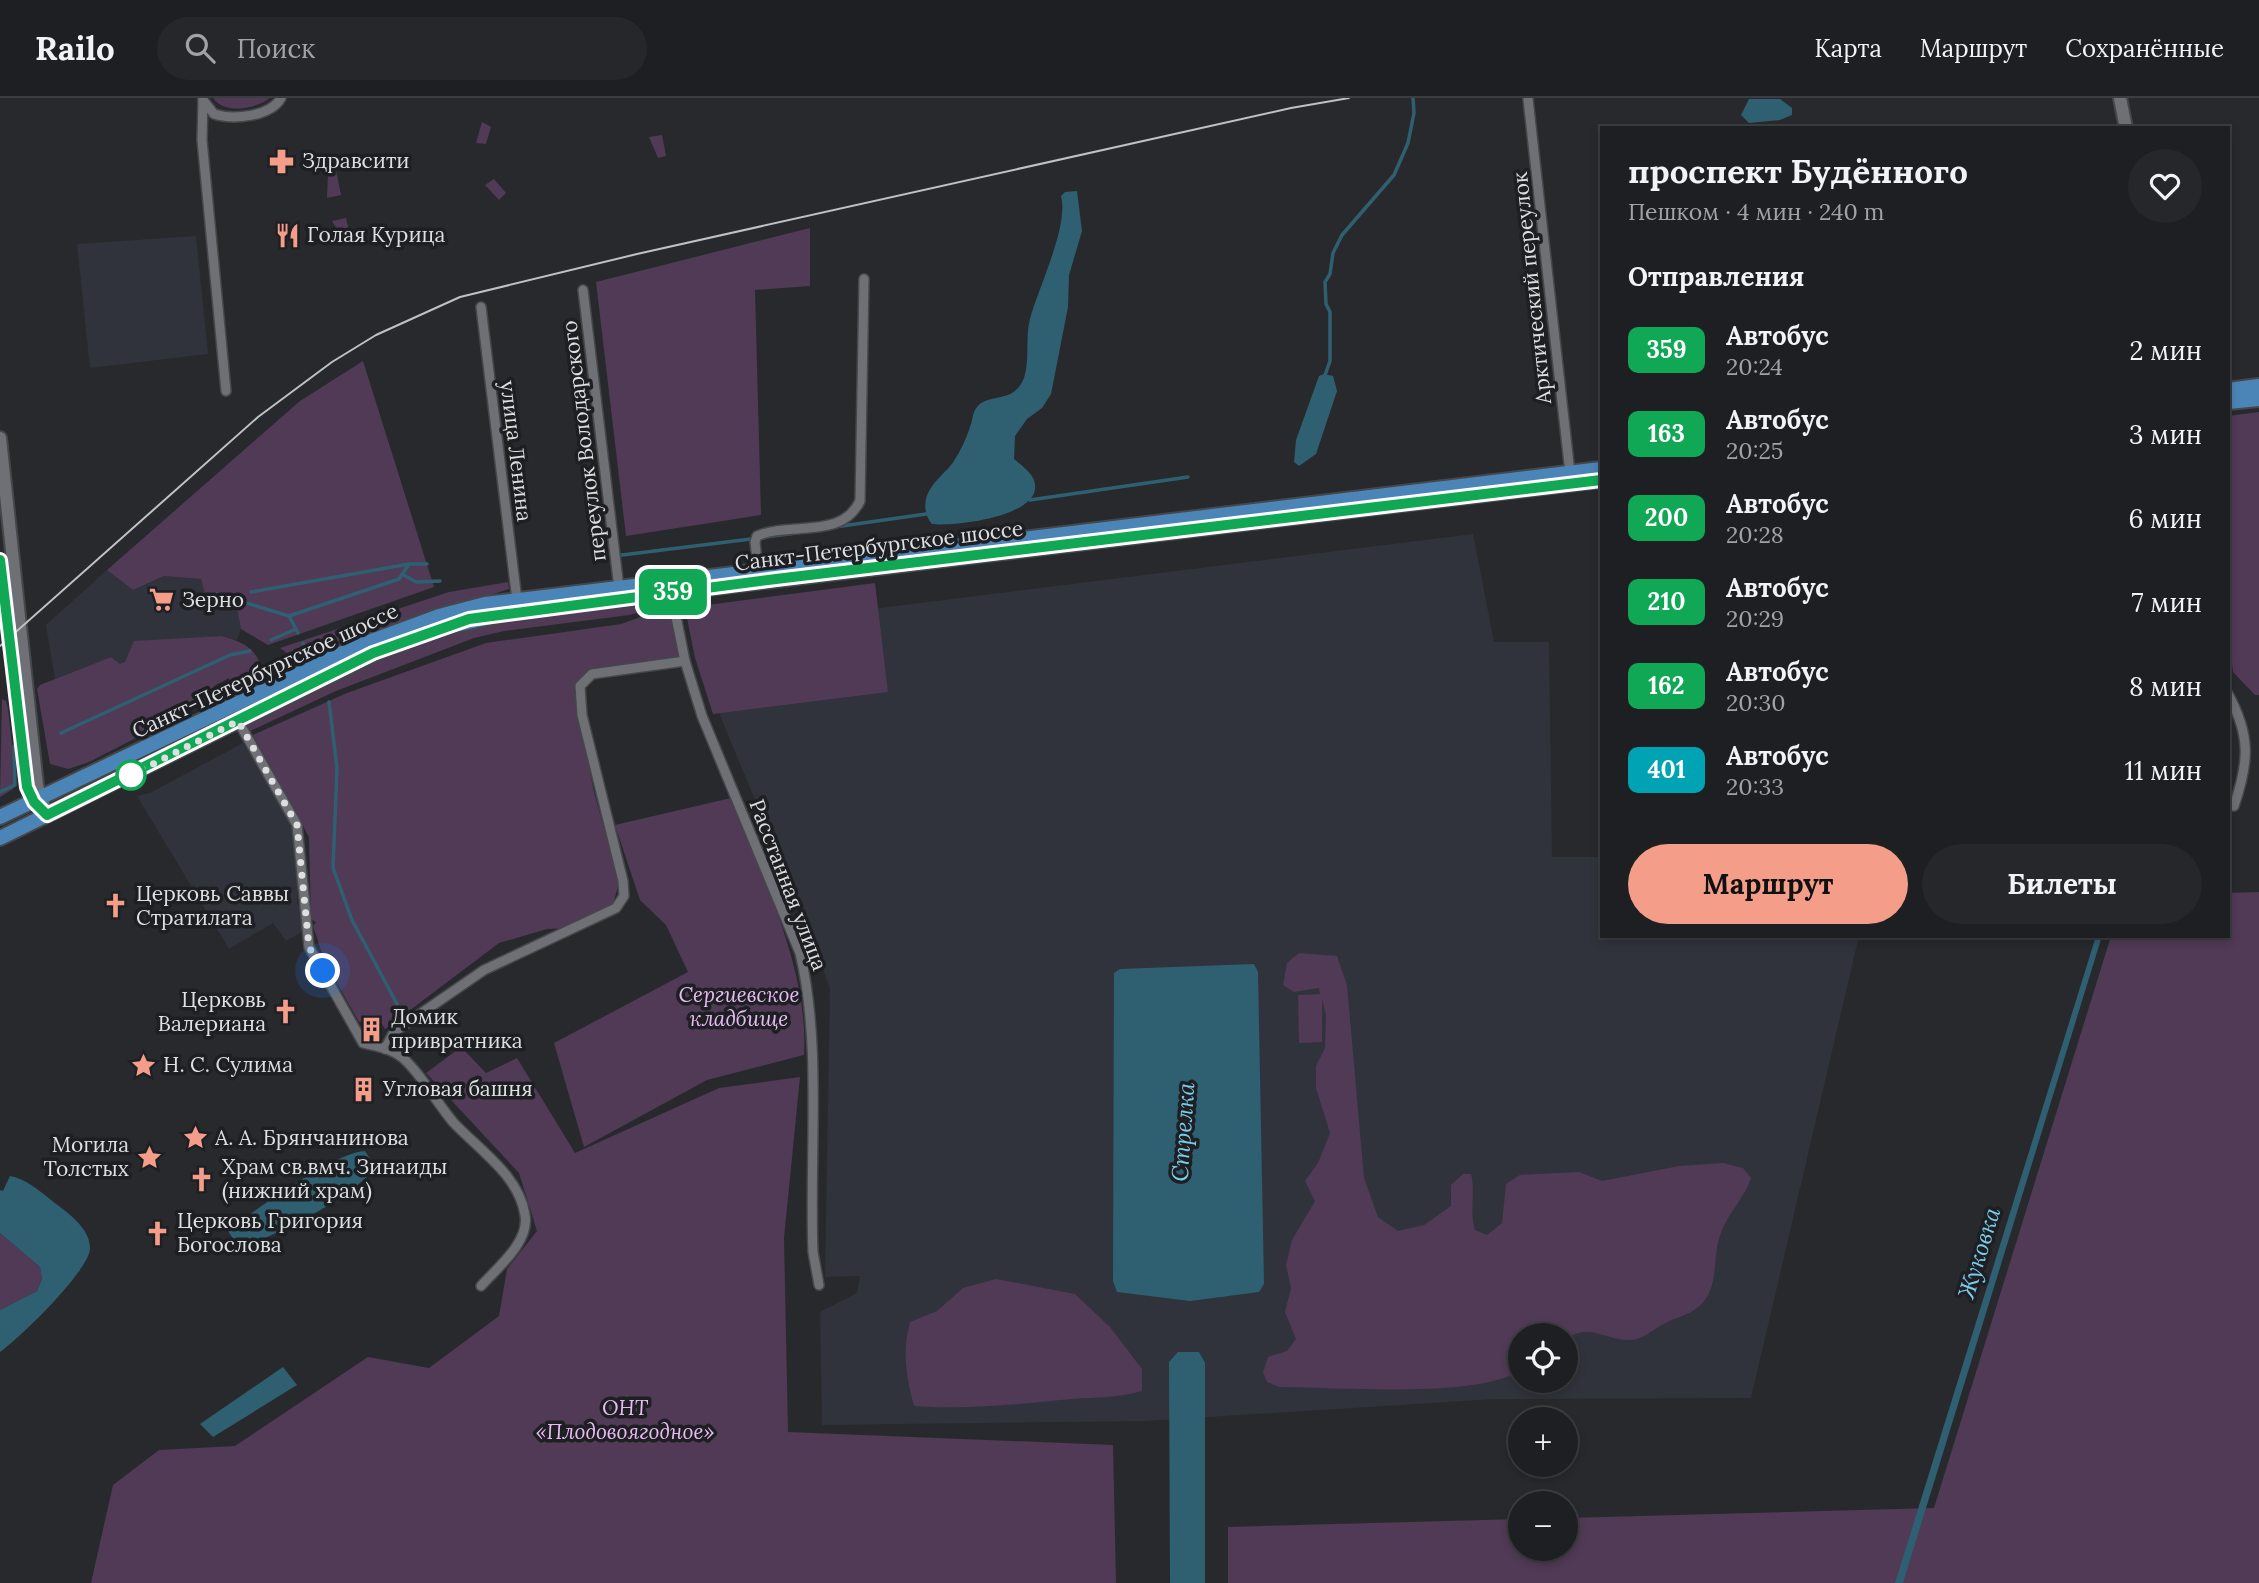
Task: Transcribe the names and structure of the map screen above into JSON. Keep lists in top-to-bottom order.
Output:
{
  "streets": {
    "main road": ["Санкт-Петербургское шоссе"],
    "street": [
      "Арктический переулок",
      "переулок Володарского",
      "улица Ленина",
      "Расстанная улица"
    ]
  },
  "crossings": [
    ["Арктический переулок", "Санкт-Петербургское шоссе"],
    ["переулок Володарского", "Санкт-Петербургское шоссе"],
    ["улица Ленина", "Санкт-Петербургское шоссе"],
    ["Санкт-Петербургское шоссе", "Расстанная улица"]
  ],
  "water": ["Стрелка", "Жуковка"],
  "parks": ["Сергиевское кладбище", "ОНТ «Плодовоягодное»"],
  "places": {
    "pharmacy": ["Здравсити"],
    "restaurant": ["Голая Курица"],
    "supermarket": ["Зерно"],
    "church": [
      "Церковь Саввы Стратилата",
      "Церковь Валериана",
      "Храм св.вмч. Зинаиды (нижний храм)",
      "Церковь Григория Богослова"
    ],
    "building": ["Домик привратника", "Угловая башня"],
    "place": ["Н. С. Сулима", "А. А. Брянчанинова", "Могила Толстых"]
  },
  "lines": ["bus line 359"],
  "page": {
    "header": "Railo",
    "search": "Поиск",
    "nav": ["Карта", "Маршрут", "Сохранённые"],
    "on_map": "359",
    "heading": [
      ["проспект Будённого", "Пешком · 4 мин · 240 m"],
      "Отправления"
    ],
    "list": [
      {
        "mark": "359",
        "name": "Автобус",
        "note": "20:24",
        "value": "2 мин"
      },
      {
        "mark": "163",
        "name": "Автобус",
        "note": "20:25",
        "value": "3 мин"
      },
      {
        "mark": "200",
        "name": "Автобус",
        "note": "20:28",
        "value": "6 мин"
      },
      {
        "mark": "210",
        "name": "Автобус",
        "note": "20:29",
        "value": "7 мин"
      },
      {
        "mark": "162",
        "name": "Автобус",
        "note": "20:30",
        "value": "8 мин"
      },
      {
        "mark": "401",
        "name": "Автобус",
        "note": "20:33",
        "value": "11 мин"
      }
    ],
    "buttons": ["Маршрут", "Билеты"],
    "map_buttons": ["+", "−"]
  }
}
